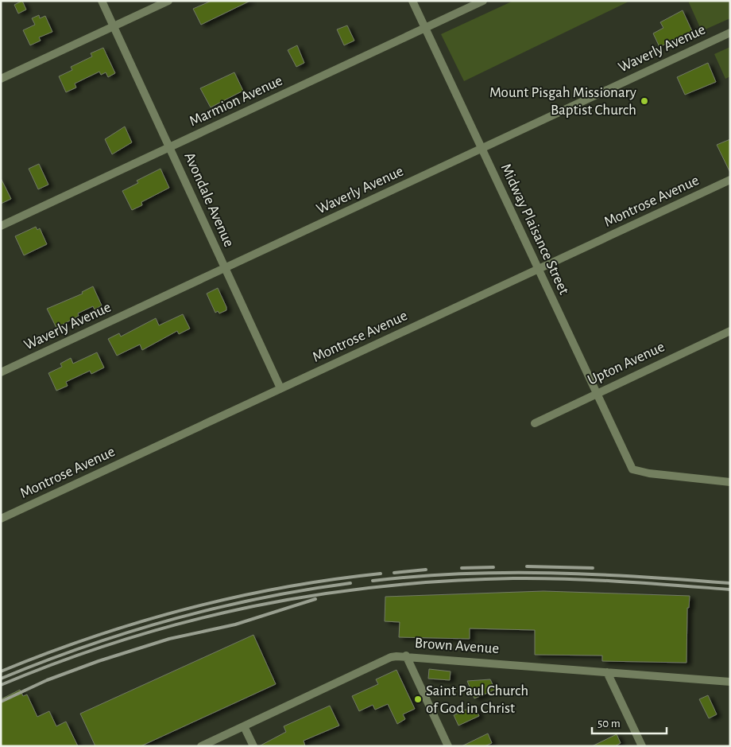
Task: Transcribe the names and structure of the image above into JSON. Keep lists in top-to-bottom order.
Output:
{
  "streets": {
    "street": [
      "Waverly Avenue",
      "Marmion Avenue",
      "Avondale Avenue",
      "Montrose Avenue",
      "Midway Plaisance Street",
      "Upton Avenue",
      "Brown Avenue"
    ]
  },
  "crossings": [
    ["Waverly Avenue", "Avondale Avenue"],
    ["Waverly Avenue", "Midway Plaisance Street"],
    ["Marmion Avenue", "Avondale Avenue"],
    ["Marmion Avenue", "Midway Plaisance Street"],
    ["Avondale Avenue", "Montrose Avenue"],
    ["Montrose Avenue", "Midway Plaisance Street"],
    ["Midway Plaisance Street", "Upton Avenue"]
  ],
  "places": ["Mount Pisgah Missionary Baptist Church", "Saint Paul Church of God in Christ"],
  "scale_bar": "50 m"
}
